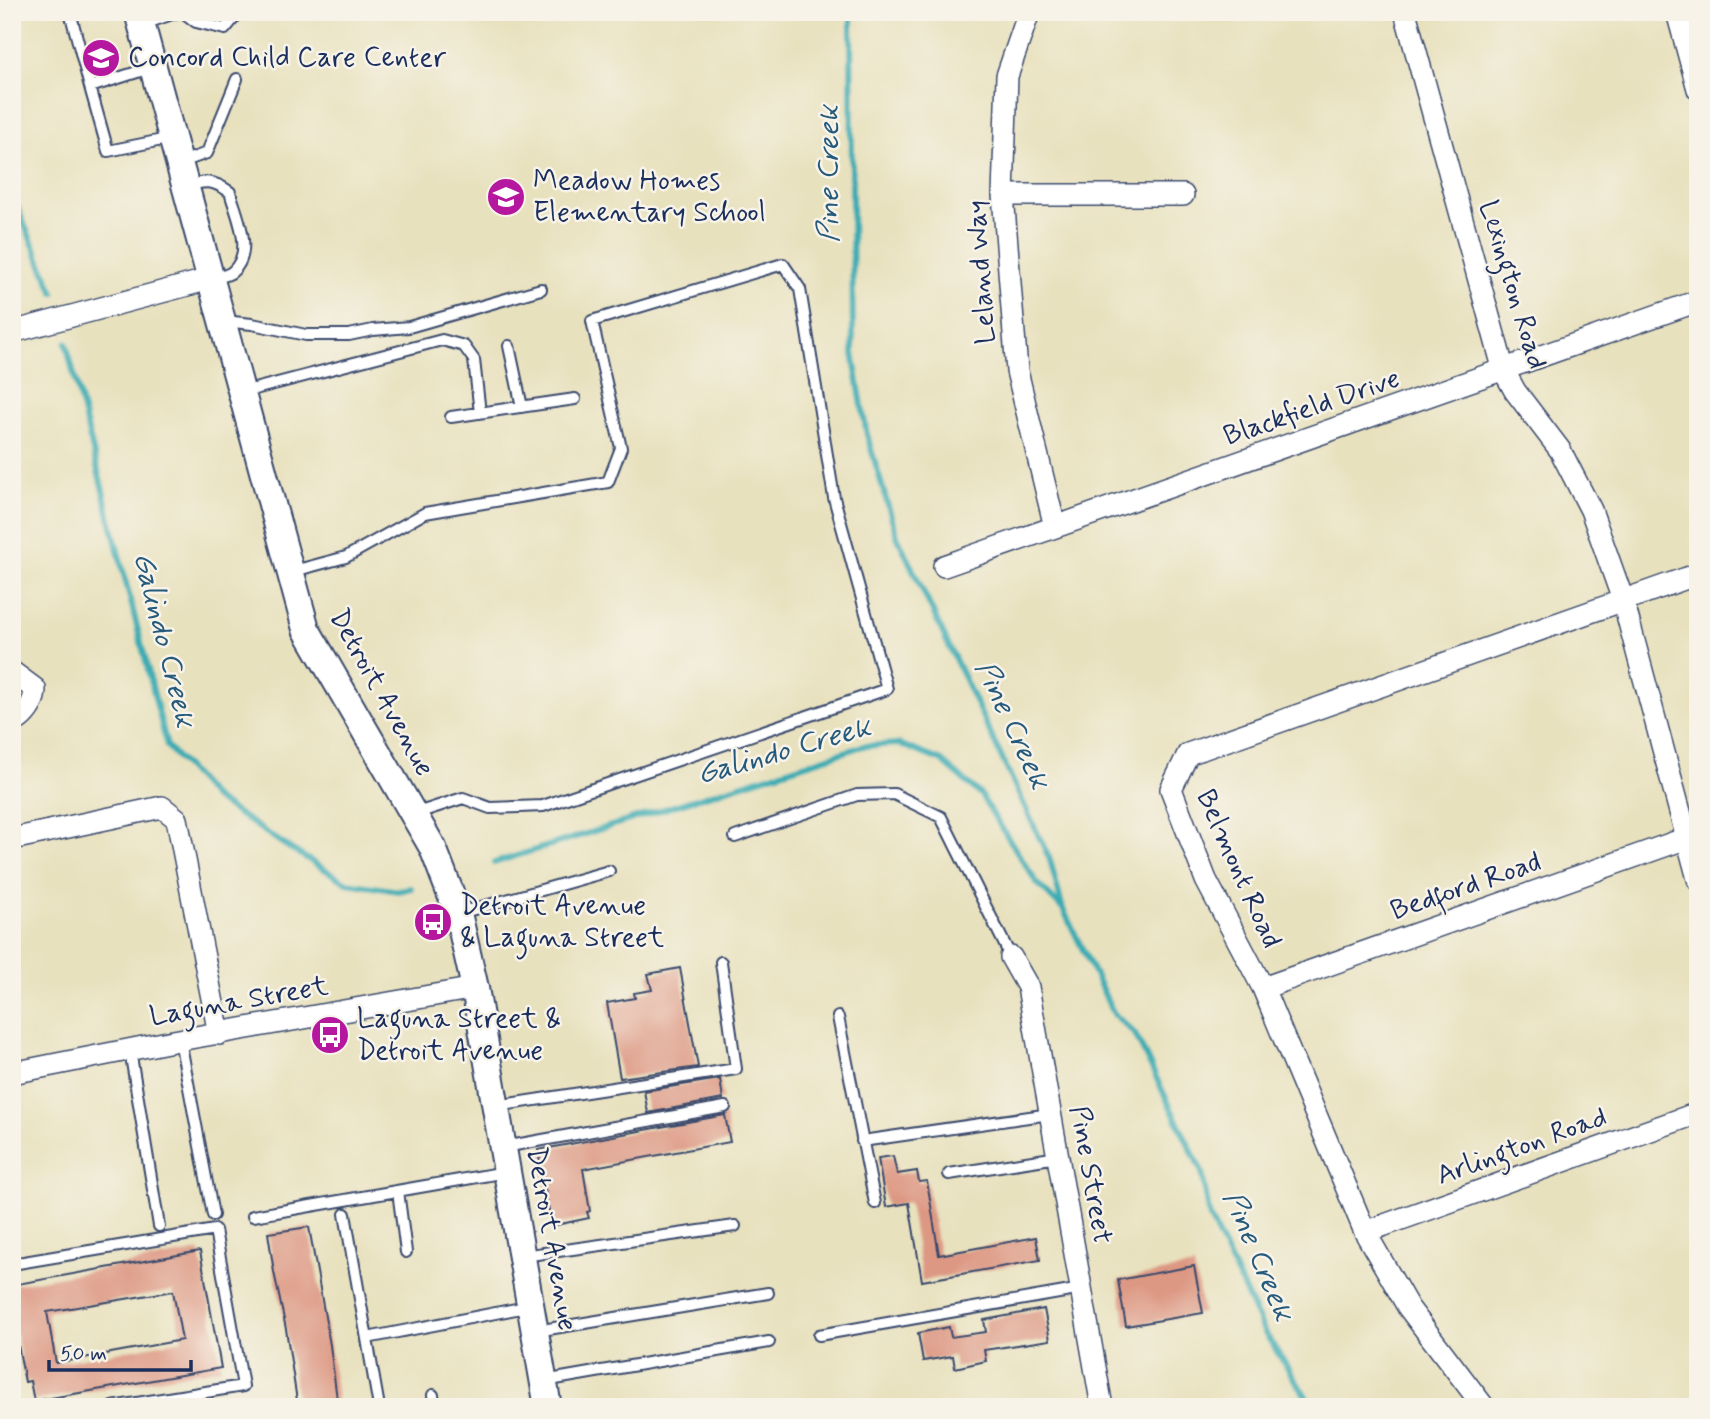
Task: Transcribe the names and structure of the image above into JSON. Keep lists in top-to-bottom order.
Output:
{
  "streets": {
    "street": [
      "Leland Way",
      "Lexington Road",
      "Blackfield Drive",
      "Detroit Avenue",
      "Belmont Road",
      "Bedford Road",
      "Laguna Street",
      "Arlington Road",
      "Pine Street"
    ]
  },
  "crossings": [
    ["Leland Way", "Blackfield Drive"],
    ["Lexington Road", "Blackfield Drive"],
    ["Lexington Road", "Belmont Road"],
    ["Lexington Road", "Bedford Road"],
    ["Detroit Avenue", "Laguna Street"],
    ["Belmont Road", "Bedford Road"],
    ["Belmont Road", "Arlington Road"]
  ],
  "water": ["Pine Creek", "Galindo Creek"],
  "places": {
    "school or university": ["Concord Child Care Center", "Meadow Homes Elementary School"],
    "bus stop": ["Detroit Avenue & Laguna Street", "Laguna Street & Detroit Avenue"]
  },
  "scale_bar": "50 m"
}
